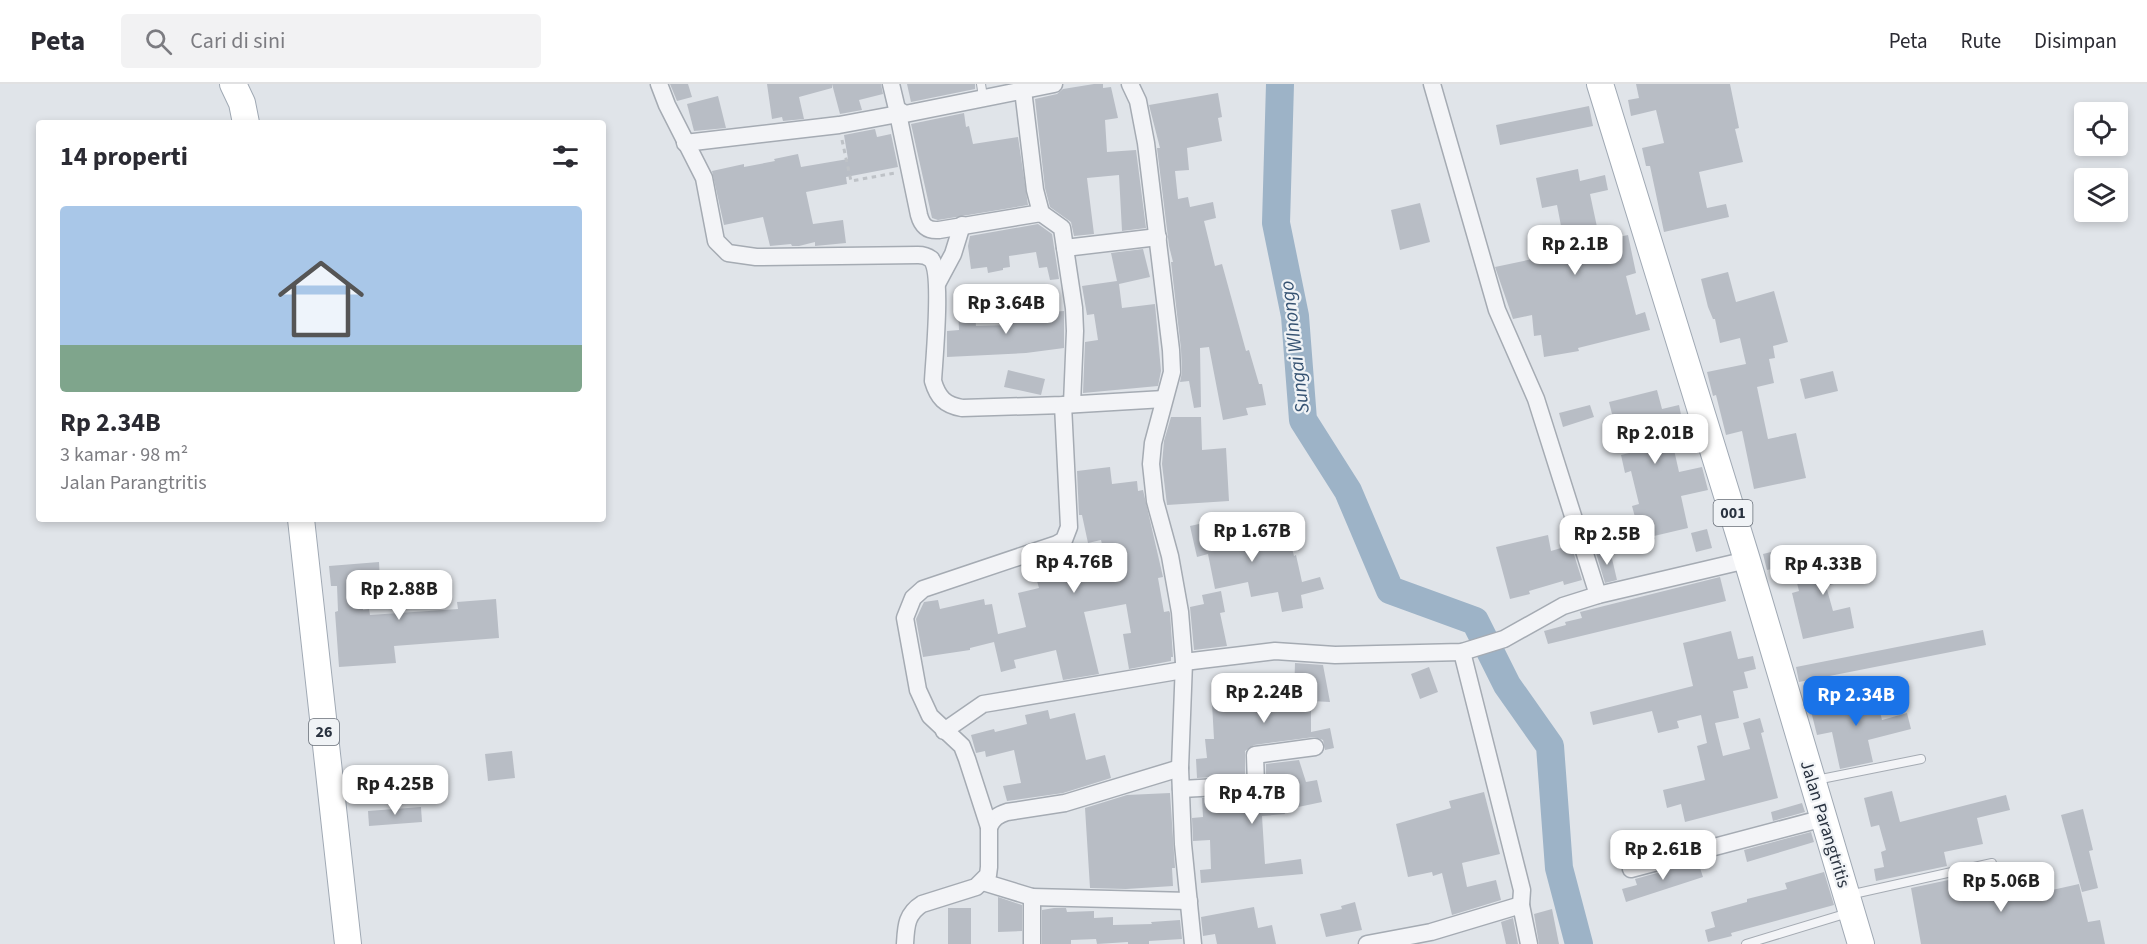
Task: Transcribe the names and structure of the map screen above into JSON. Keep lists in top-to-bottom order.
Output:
{
  "streets": {
    "main road": ["001", "26", "Jalan Parangtritis"]
  },
  "water": ["Sungai WInongo"],
  "page": {
    "header": "Peta",
    "search": "Cari di sini",
    "nav": ["Peta", "Rute", "Disimpan"],
    "heading": "14 properti",
    "list": [
      {
        "name": "Rp 2.34B",
        "note": "3 kamar · 98 m² · Jalan Parangtritis"
      }
    ],
    "price": [
      "Rp 2.1B",
      "Rp 3.64B",
      "Rp 2.01B",
      "Rp 1.67B",
      "Rp 2.5B",
      "Rp 4.76B",
      "Rp 4.33B",
      "Rp 2.88B",
      "Rp 2.24B",
      "Rp 2.34B",
      "Rp 4.25B",
      "Rp 4.7B",
      "Rp 2.61B",
      "Rp 5.06B"
    ]
  }
}
